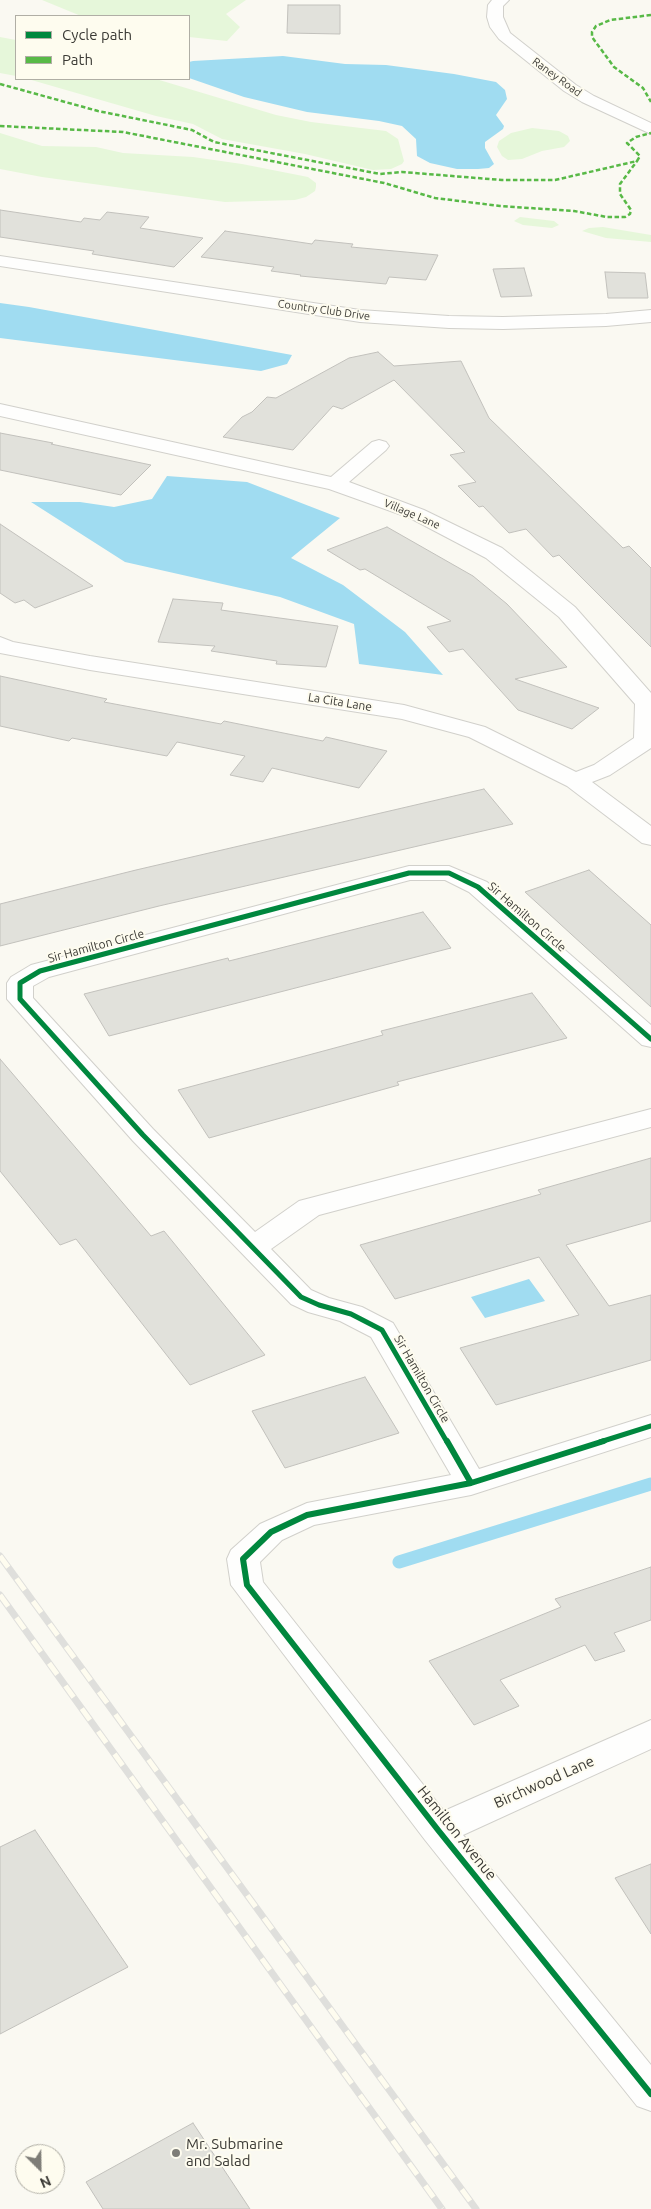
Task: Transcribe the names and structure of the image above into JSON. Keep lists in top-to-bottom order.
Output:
{
  "streets": {
    "street": [
      "Raney Road",
      "Country Club Drive",
      "Village Lane",
      "La Cita Lane",
      "Sir Hamilton Circle",
      "Birchwood Lane",
      "Hamilton Avenue"
    ]
  },
  "crossings": [
    ["Village Lane", "La Cita Lane"],
    ["Sir Hamilton Circle", "Hamilton Avenue"],
    ["Birchwood Lane", "Hamilton Avenue"]
  ],
  "places": ["Mr. Submarine and Salad"],
  "legend": ["Cycle path", "Path"],
  "north": "bottom right"
}
